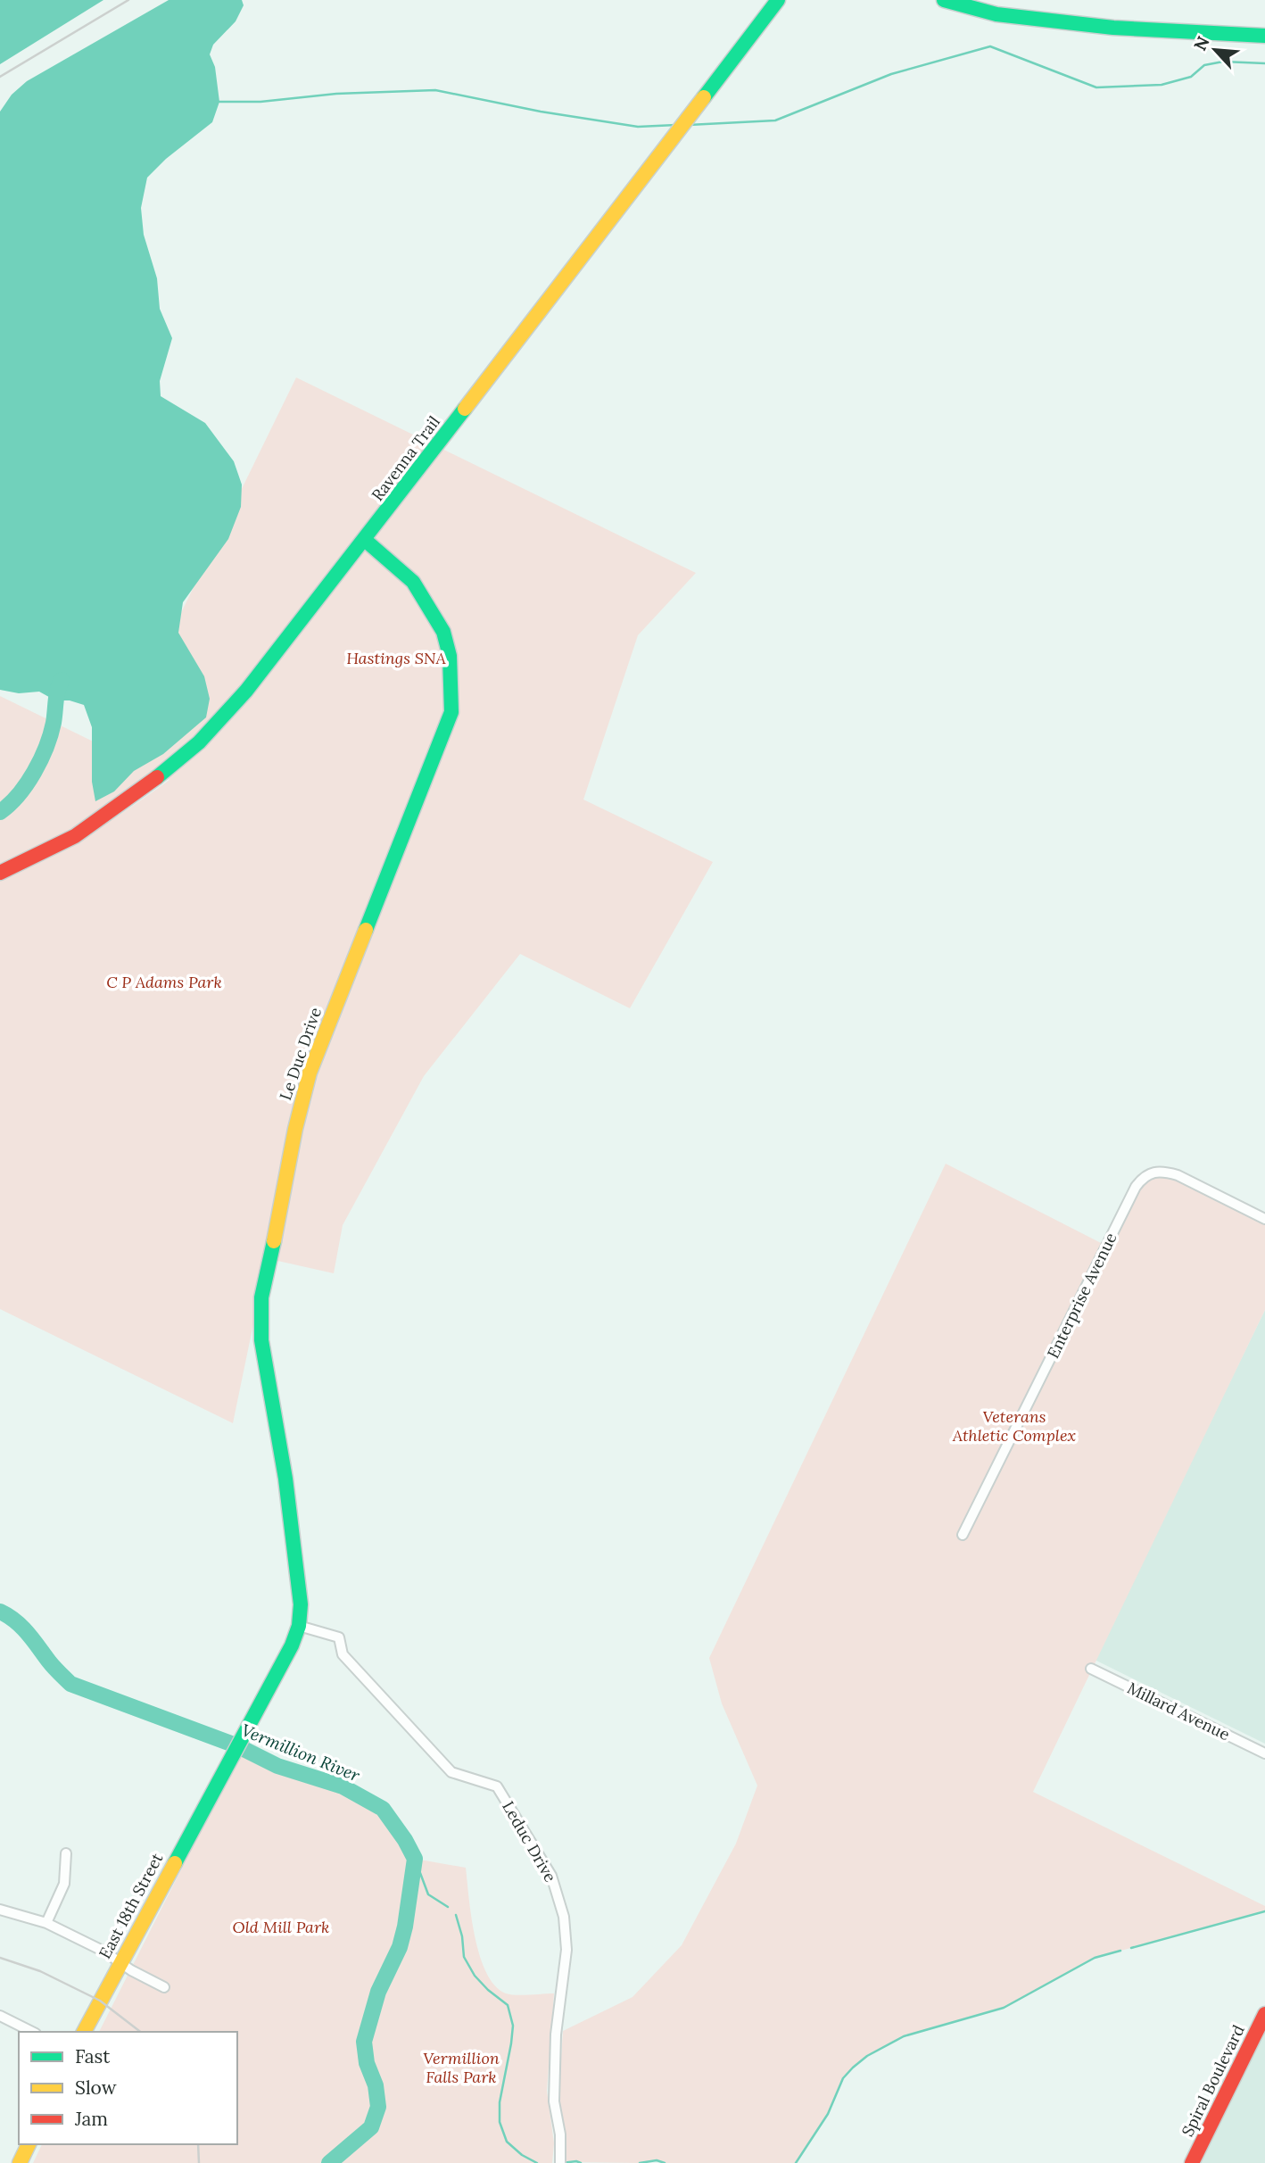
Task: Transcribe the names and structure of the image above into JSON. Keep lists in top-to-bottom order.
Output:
{
  "streets": {
    "street": [
      "Ravenna Trail",
      "Le Duc Drive",
      "Enterprise Avenue",
      "Millard Avenue",
      "Leduc Drive",
      "East 18th Street",
      "Spiral Boulevard"
    ]
  },
  "crossings": [
    ["Ravenna Trail", "Le Duc Drive"],
    ["Le Duc Drive", "Leduc Drive"],
    ["Le Duc Drive", "East 18th Street"],
    ["Leduc Drive", "East 18th Street"]
  ],
  "water": ["Vermillion River"],
  "parks": [
    "Hastings SNA",
    "C P Adams Park",
    "Veterans Athletic Complex",
    "Old Mill Park",
    "Vermillion Falls Park"
  ],
  "legend": ["Fast", "Slow", "Jam"],
  "north": "top left"
}
